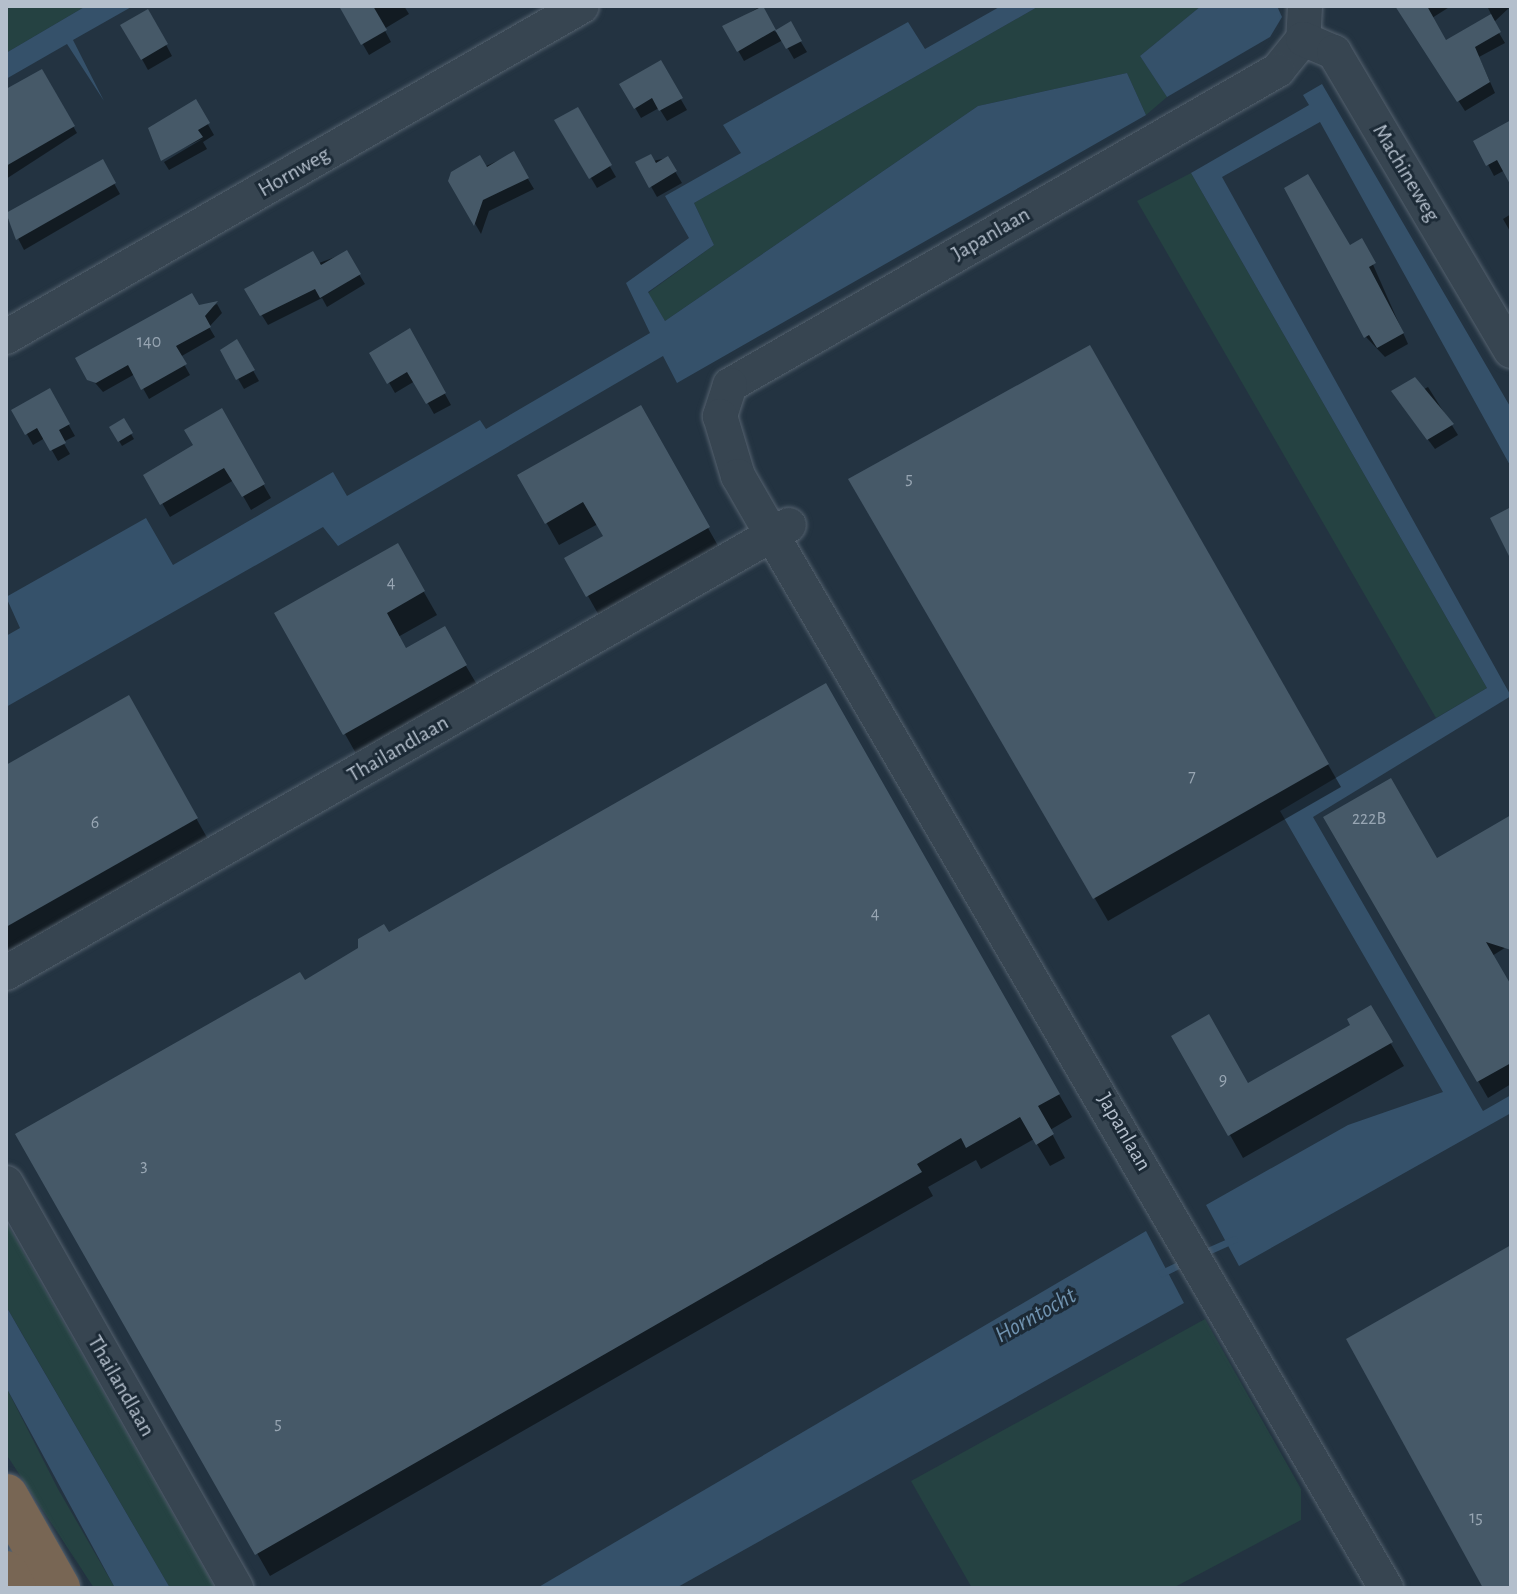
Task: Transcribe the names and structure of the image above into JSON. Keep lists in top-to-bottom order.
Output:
{
  "streets": {
    "street": [
      "Hornweg",
      "Machineweg",
      "Japanlaan",
      "Thailandlaan"
    ]
  },
  "crossings": [
    ["Machineweg", "Japanlaan"],
    ["Japanlaan", "Thailandlaan"]
  ],
  "water": ["Horntocht"],
  "house_numbers": [
    "140",
    "5",
    "4",
    "7",
    "222B",
    "6",
    "4",
    "9",
    "3",
    "5",
    "15"
  ]
}
